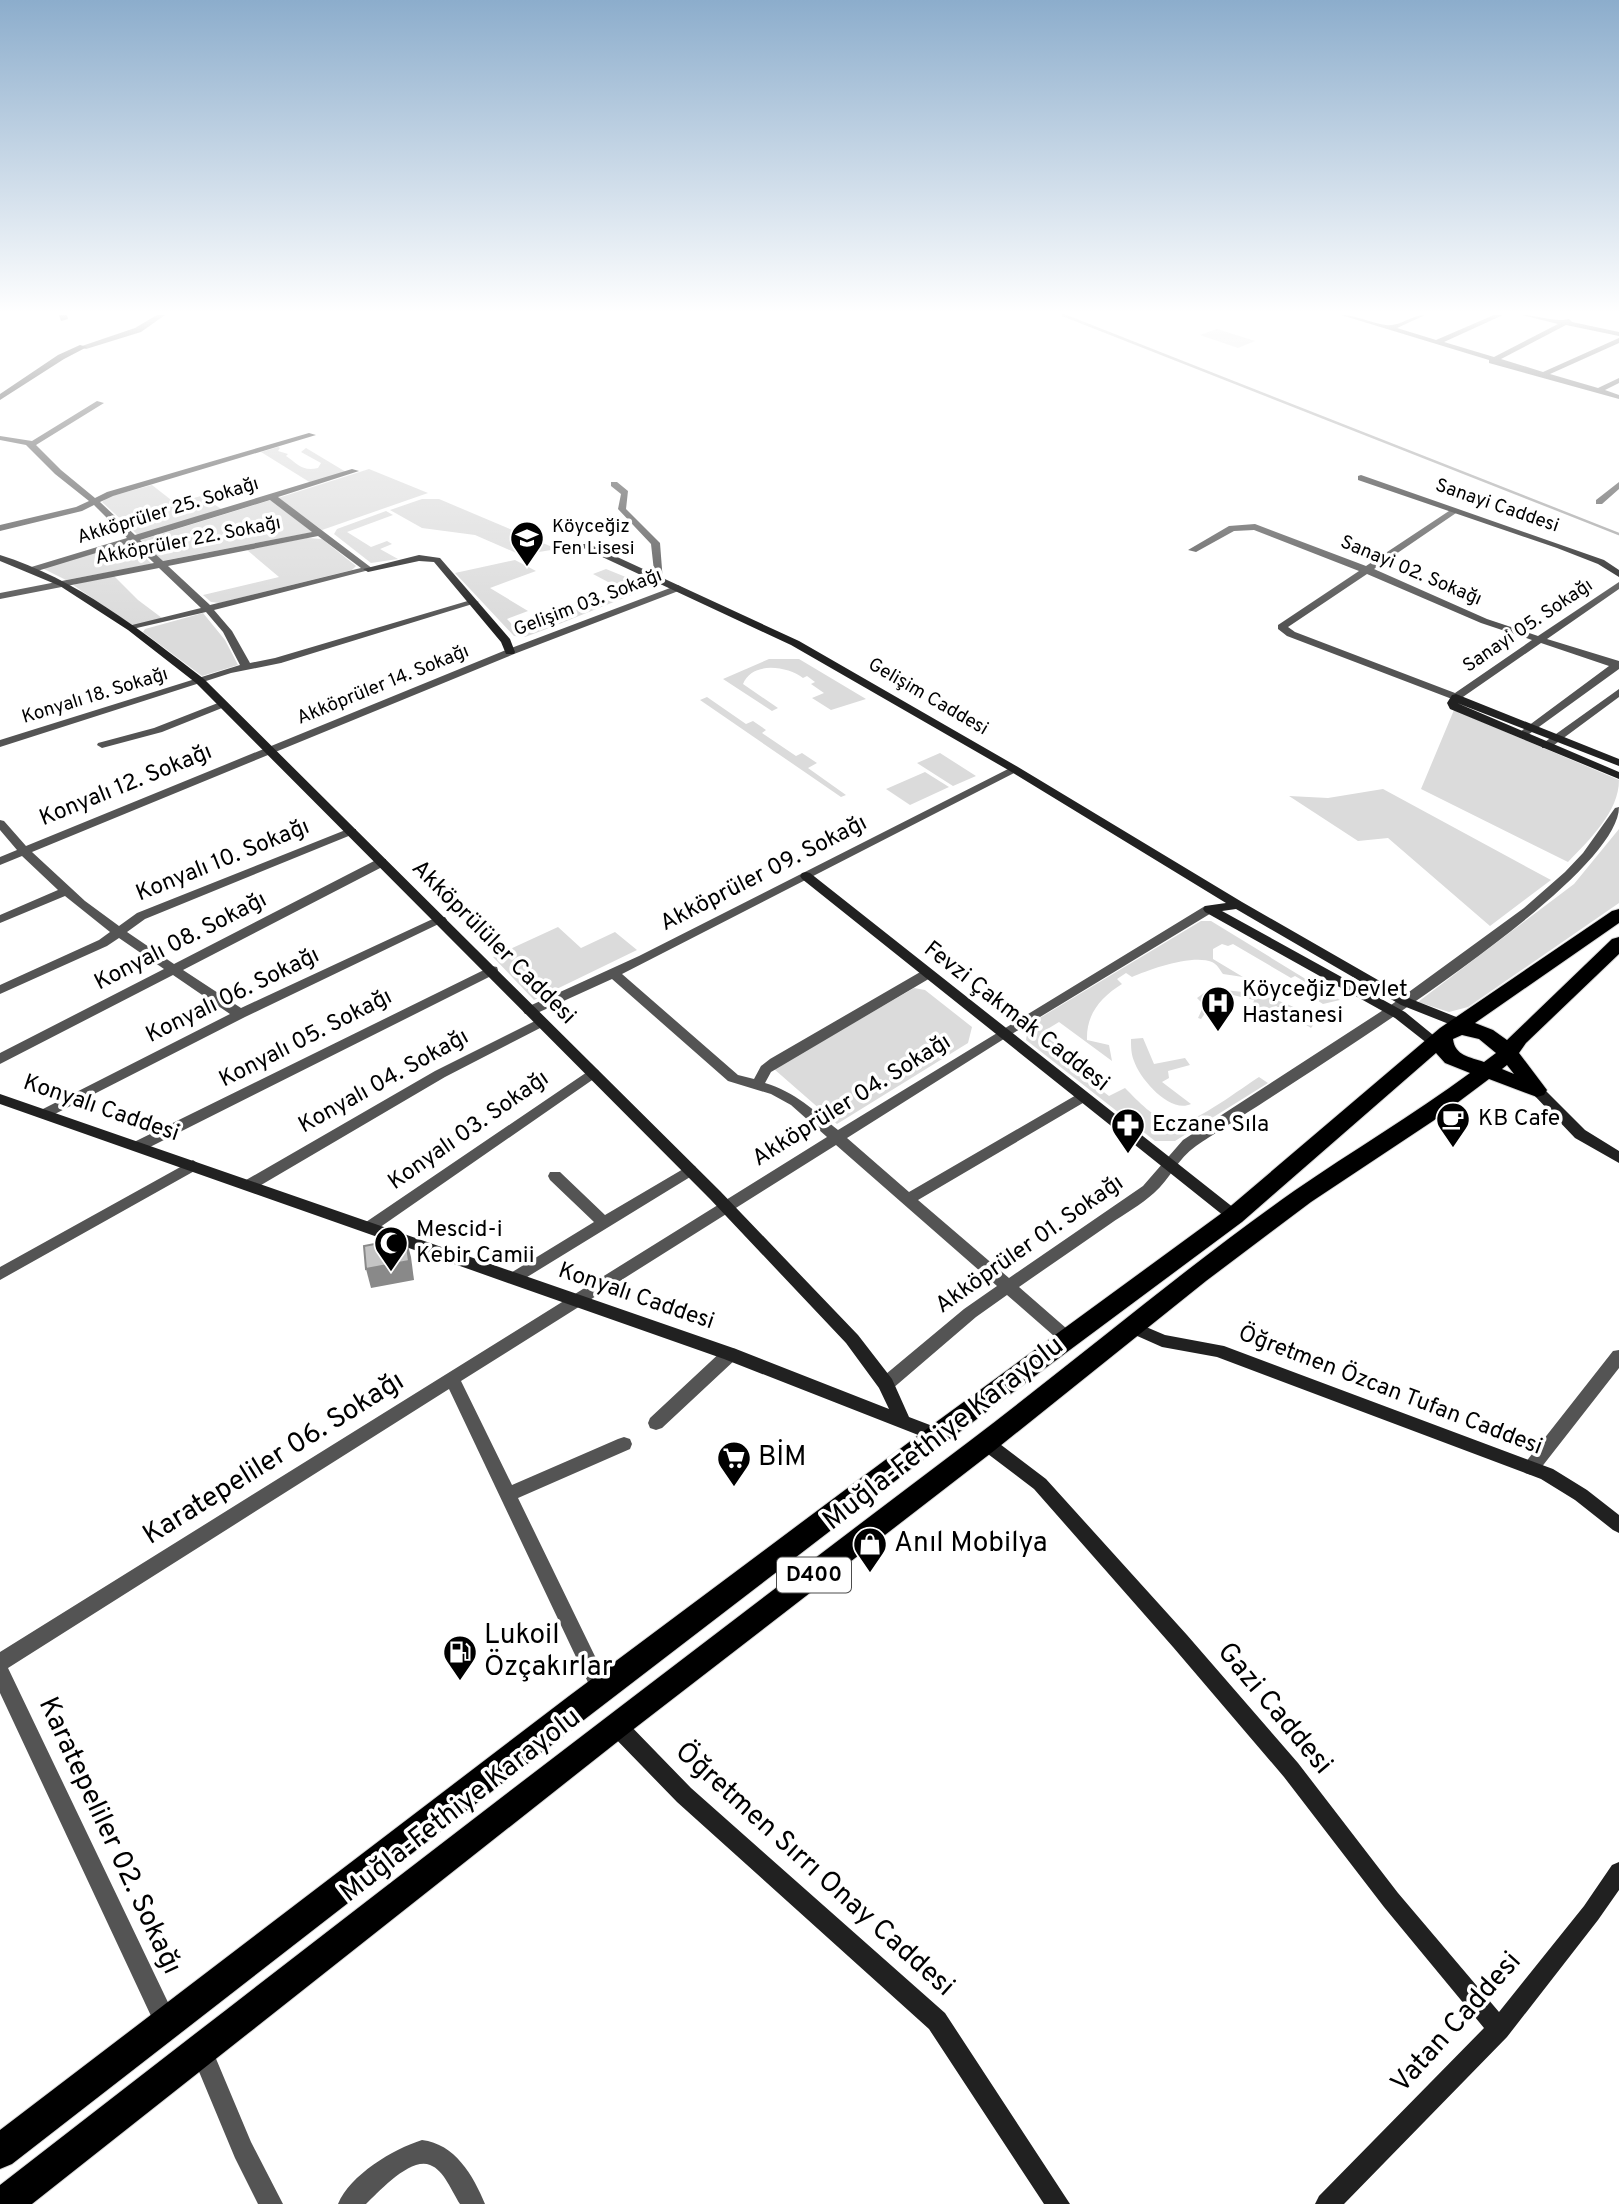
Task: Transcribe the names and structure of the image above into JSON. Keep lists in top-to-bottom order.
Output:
{
  "streets": {
    "highway": ["Muğla-Fethiye Karayolu", "D400"],
    "street": [
      "Sanayi Caddesi",
      "Akköprüler 25. Sokağı",
      "Akköprüler 22. Sokağı",
      "Sanayi 02. Sokağı",
      "Gelişim 03. Sokağı",
      "Sanayi 05. Sokağı",
      "Akköprüler 14. Sokağı",
      "Konyalı 18. Sokağı",
      "Gelişim Caddesi",
      "Konyalı 12. Sokağı",
      "Konyalı 10. Sokağı",
      "Akköprüler 09. Sokağı",
      "Konyalı 08. Sokağı",
      "Akköprülüler Caddesi",
      "Konyalı 06. Sokağı",
      "Fevzi Çakmak Caddesi",
      "Konyalı 05. Sokağı",
      "Konyalı 04. Sokağı",
      "Akköprüler 04. Sokağı",
      "Konyalı Caddesi",
      "Konyalı 03. Sokağı",
      "Akköprüler 01. Sokağı",
      "Öğretmen Özcan Tufan Caddesi",
      "Karatepeliler 06. Sokağı",
      "Gazi Caddesi",
      "Karatepeliler 02. Sokağı",
      "Öğretmen Sırrı Onay Caddesi",
      "Vatan Caddesi"
    ]
  },
  "crossings": [
    ["Akköprüler 25. Sokağı", "Akköprülüler Caddesi"],
    ["Akköprüler 22. Sokağı", "Akköprülüler Caddesi"],
    ["Sanayi 02. Sokağı", "Sanayi 05. Sokağı"],
    ["Gelişim 03. Sokağı", "Akköprüler 14. Sokağı"],
    ["Gelişim 03. Sokağı", "Gelişim Caddesi"],
    ["Akköprüler 14. Sokağı", "Konyalı 12. Sokağı"],
    ["Akköprüler 14. Sokağı", "Akköprülüler Caddesi"],
    ["Konyalı 18. Sokağı", "Akköprülüler Caddesi"],
    ["Gelişim Caddesi", "Akköprüler 09. Sokağı"],
    ["Gelişim Caddesi", "Akköprüler 04. Sokağı"],
    ["Gelişim Caddesi", "Akköprüler 01. Sokağı"],
    ["Gelişim Caddesi", "Muğla-Fethiye Karayolu"],
    ["Konyalı 12. Sokağı", "Akköprülüler Caddesi"],
    ["Konyalı 10. Sokağı", "Akköprülüler Caddesi"],
    ["Akköprüler 09. Sokağı", "Akköprülüler Caddesi"],
    ["Akköprüler 09. Sokağı", "Fevzi Çakmak Caddesi"],
    ["Konyalı 08. Sokağı", "Akköprülüler Caddesi"],
    ["Akköprülüler Caddesi", "Konyalı 06. Sokağı"],
    ["Akköprülüler Caddesi", "Konyalı 05. Sokağı"],
    ["Akköprülüler Caddesi", "Konyalı 04. Sokağı"],
    ["Akköprülüler Caddesi", "Akköprüler 04. Sokağı"],
    ["Akköprülüler Caddesi", "Konyalı Caddesi"],
    ["Akköprülüler Caddesi", "Konyalı 03. Sokağı"],
    ["Akköprülüler Caddesi", "Akköprüler 01. Sokağı"],
    ["Konyalı 06. Sokağı", "Konyalı Caddesi"],
    ["Fevzi Çakmak Caddesi", "Akköprüler 04. Sokağı"],
    ["Fevzi Çakmak Caddesi", "Akköprüler 01. Sokağı"],
    ["Fevzi Çakmak Caddesi", "Muğla-Fethiye Karayolu"],
    ["Konyalı 05. Sokağı", "Konyalı Caddesi"],
    ["Konyalı 04. Sokağı", "Konyalı Caddesi"],
    ["Akköprüler 04. Sokağı", "Konyalı Caddesi"],
    ["Akköprüler 04. Sokağı", "Karatepeliler 06. Sokağı"],
    ["Konyalı Caddesi", "Konyalı 03. Sokağı"],
    ["Konyalı Caddesi", "Muğla-Fethiye Karayolu"],
    ["Konyalı Caddesi", "Karatepeliler 06. Sokağı"],
    ["Öğretmen Özcan Tufan Caddesi", "Muğla-Fethiye Karayolu"],
    ["Muğla-Fethiye Karayolu", "Gazi Caddesi"],
    ["Muğla-Fethiye Karayolu", "Karatepeliler 02. Sokağı"],
    ["Muğla-Fethiye Karayolu", "Öğretmen Sırrı Onay Caddesi"],
    ["Gazi Caddesi", "Vatan Caddesi"]
  ],
  "places": {
    "school or university": ["Köyceğiz Fen Lisesi"],
    "hospital": ["Köyceğiz Devlet Hastanesi"],
    "cafe": ["KB Cafe"],
    "pharmacy": ["Eczane Sıla"],
    "mosque": ["Mescid-i Kebir Camii"],
    "supermarket": ["BİM"],
    "shop": ["Anıl Mobilya"],
    "fuel station": ["Lukoil Özçakırlar"]
  }
}
